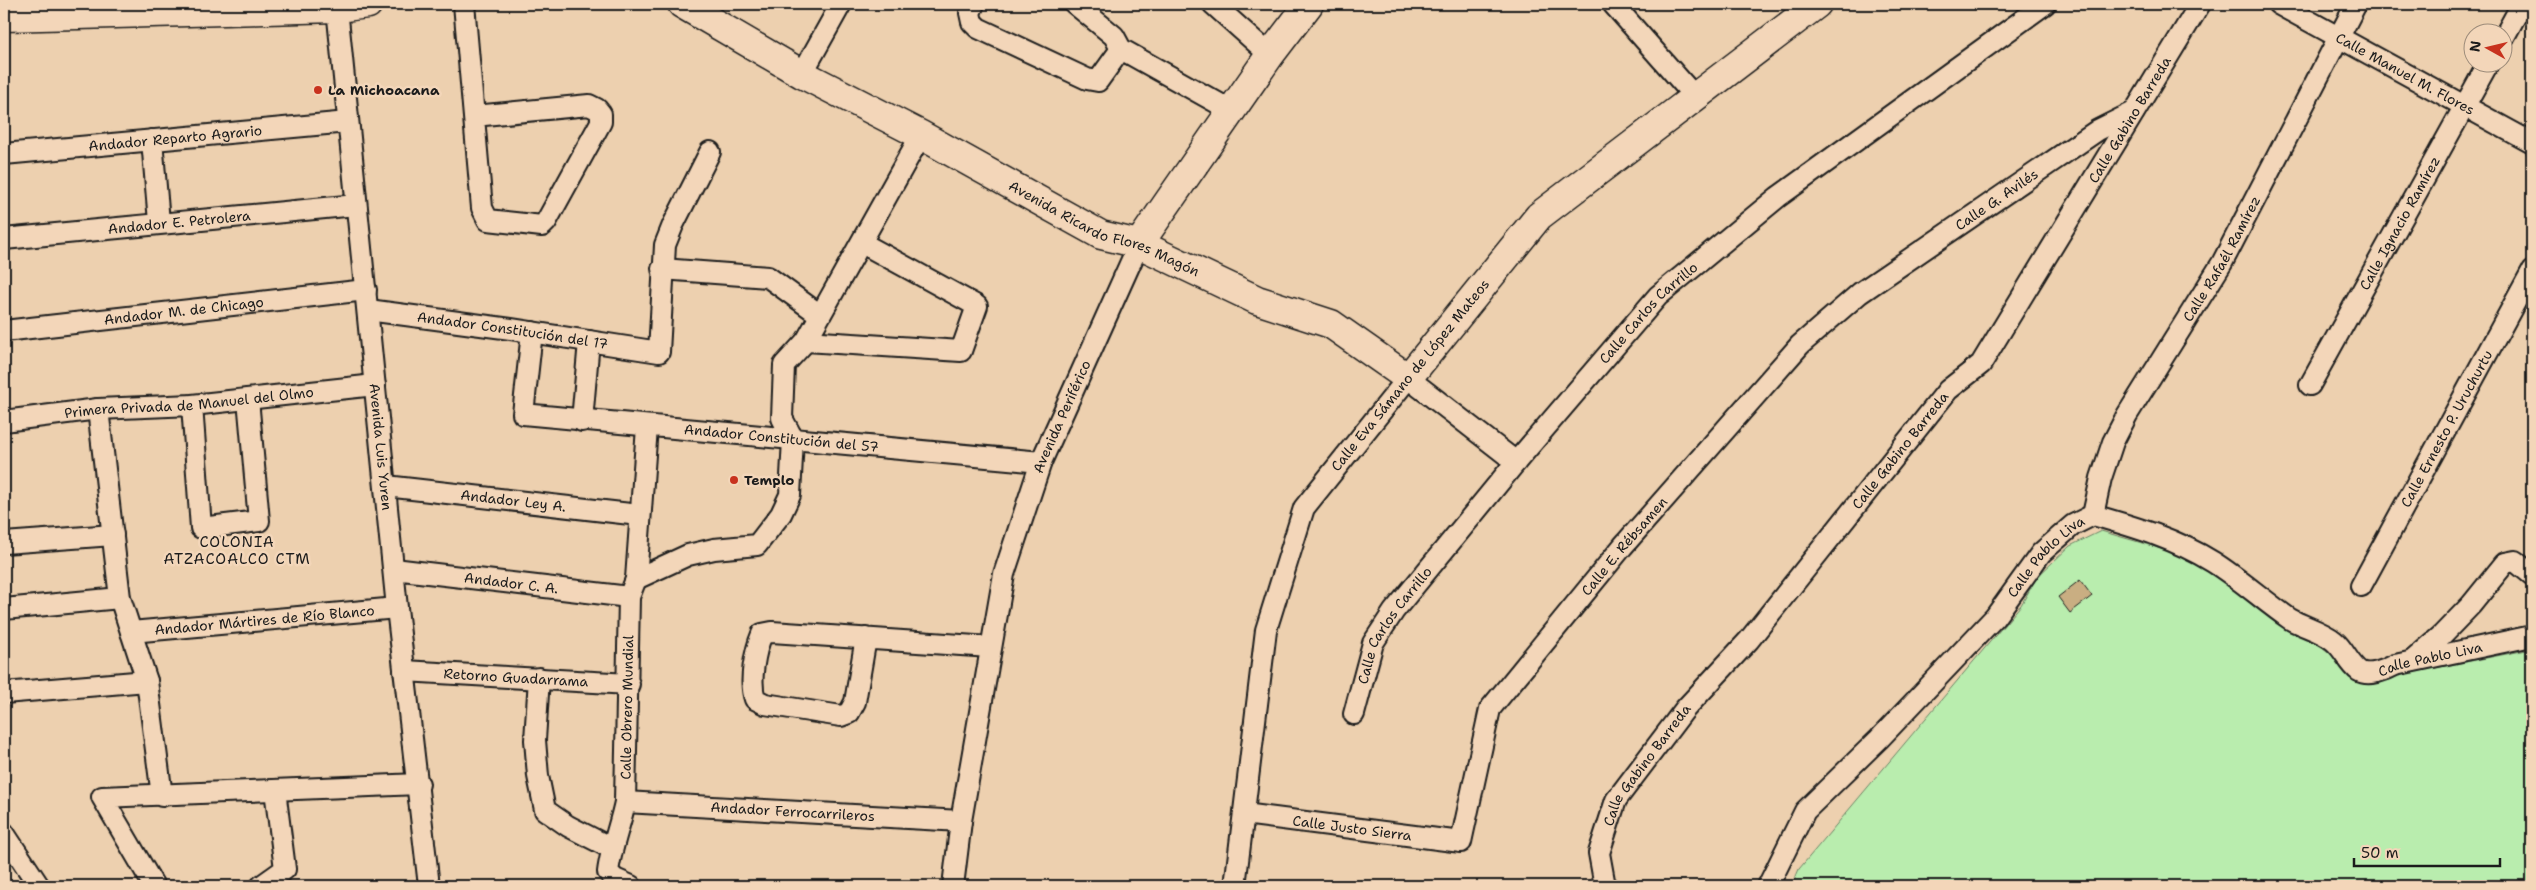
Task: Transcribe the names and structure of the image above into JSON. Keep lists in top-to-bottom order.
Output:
{
  "streets": {
    "street": [
      "Calle Manuel M. Flores",
      "Calle Gabino Barreda",
      "Andador Reparto Agrario",
      "Calle G. Avilés",
      "Andador E. Petrolera",
      "Calle Ignacio Ramírez",
      "Avenida Ricardo Flores Magón",
      "Calle Rafaél Ramírez",
      "Andador M. de Chicago",
      "Calle Carlos Carrillo",
      "Andador Constitución del 17",
      "Calle Eva Sámano de López Mateos",
      "Primera Privada de Manuel del Olmo",
      "Avenida Periférico",
      "Calle Ernesto P. Uruchurtu",
      "Andador Constitución del 57",
      "Avenida Luis Yuren",
      "Andador Ley A.",
      "Calle E. Rébsamen",
      "Calle Pablo Liva",
      "Andador C. A.",
      "Andador Mártires de Río Blanco",
      "Retorno Guadarrama",
      "Calle Obrero Mundial",
      "Andador Ferrocarrileros",
      "Calle Justo Sierra"
    ]
  },
  "crossings": [
    ["Calle Manuel M. Flores", "Calle Ignacio Ramírez"],
    ["Calle Manuel M. Flores", "Calle Rafaél Ramírez"],
    ["Calle Gabino Barreda", "Calle G. Avilés"],
    ["Andador Reparto Agrario", "Avenida Luis Yuren"],
    ["Calle G. Avilés", "Calle E. Rébsamen"],
    ["Andador E. Petrolera", "Avenida Luis Yuren"],
    ["Avenida Ricardo Flores Magón", "Calle Carlos Carrillo"],
    ["Avenida Ricardo Flores Magón", "Calle Eva Sámano de López Mateos"],
    ["Avenida Ricardo Flores Magón", "Avenida Periférico"],
    ["Calle Rafaél Ramírez", "Calle Pablo Liva"],
    ["Andador M. de Chicago", "Avenida Luis Yuren"],
    ["Andador Constitución del 17", "Andador Constitución del 57"],
    ["Andador Constitución del 17", "Avenida Luis Yuren"],
    ["Calle Eva Sámano de López Mateos", "Calle Justo Sierra"],
    ["Primera Privada de Manuel del Olmo", "Avenida Luis Yuren"],
    ["Avenida Periférico", "Andador Constitución del 57"],
    ["Avenida Periférico", "Andador Ferrocarrileros"],
    ["Andador Constitución del 57", "Calle Obrero Mundial"],
    ["Avenida Luis Yuren", "Andador Ley A."],
    ["Avenida Luis Yuren", "Andador C. A."],
    ["Avenida Luis Yuren", "Andador Mártires de Río Blanco"],
    ["Avenida Luis Yuren", "Retorno Guadarrama"],
    ["Andador Ley A.", "Calle Obrero Mundial"],
    ["Calle E. Rébsamen", "Calle Justo Sierra"],
    ["Andador C. A.", "Calle Obrero Mundial"],
    ["Retorno Guadarrama", "Calle Obrero Mundial"],
    ["Calle Obrero Mundial", "Andador Ferrocarrileros"]
  ],
  "districts": ["COLONIA ATZACOALCO CTM"],
  "places": ["La Michoacana", "Templo"],
  "scale_bar": "50 m",
  "north": "left"
}
